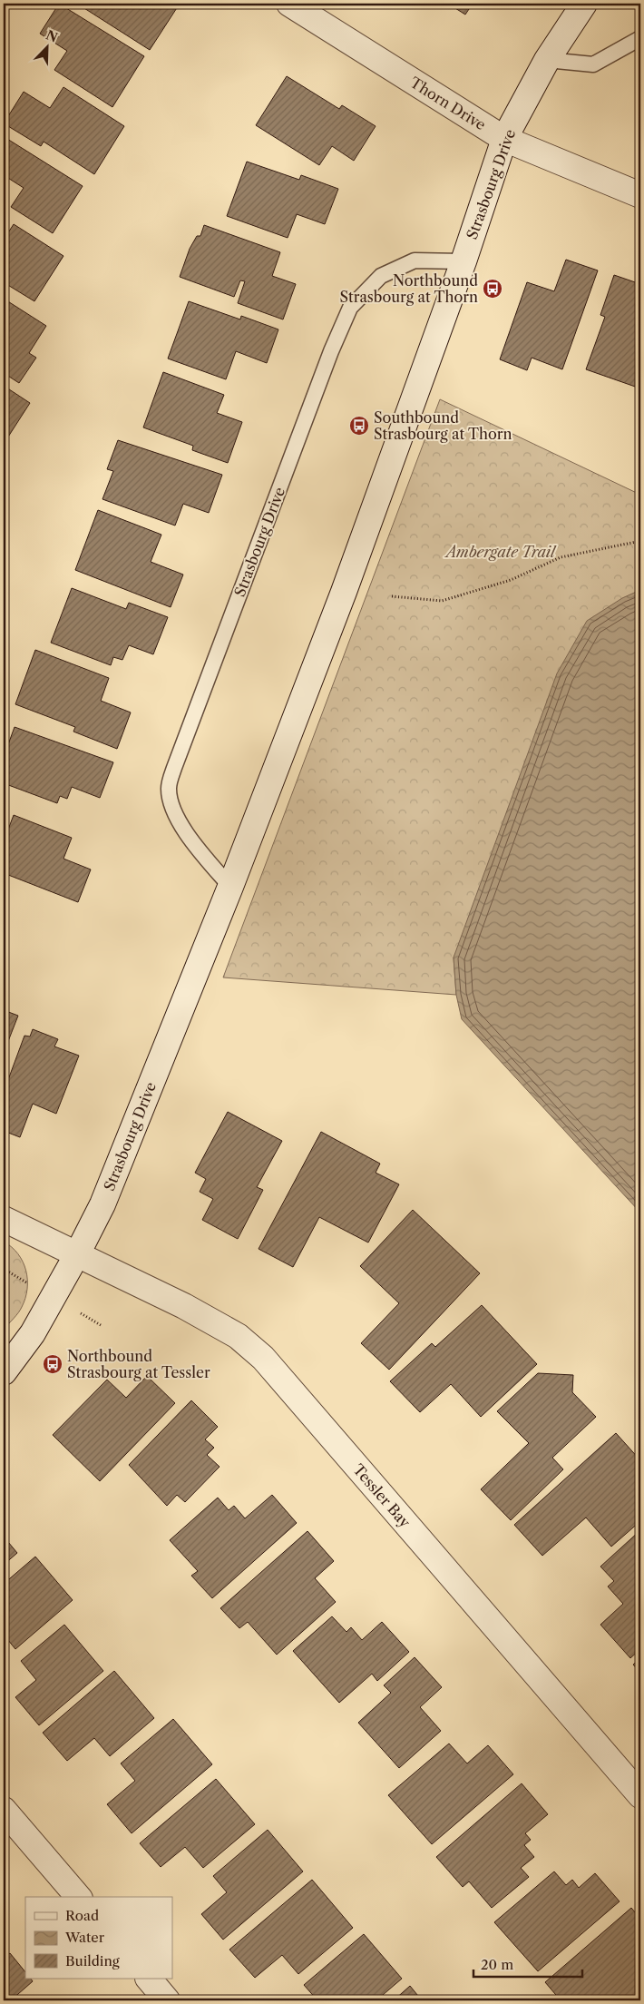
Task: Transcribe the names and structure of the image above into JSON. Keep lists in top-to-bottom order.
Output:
{
  "streets": {
    "street": ["Thorn Drive", "Strasbourg Drive", "Tessler Bay"]
  },
  "crossings": [
    ["Thorn Drive", "Strasbourg Drive"],
    ["Strasbourg Drive", "Tessler Bay"]
  ],
  "parks": ["Ambergate Trail"],
  "places": {
    "bus stop": ["Northbound Strasbourg at Thorn", "Southbound Strasbourg at Thorn", "Northbound Strasbourg at Tessler"]
  },
  "legend": ["Road", "Water", "Building"],
  "scale_bar": "20 m",
  "north": "top right"
}
